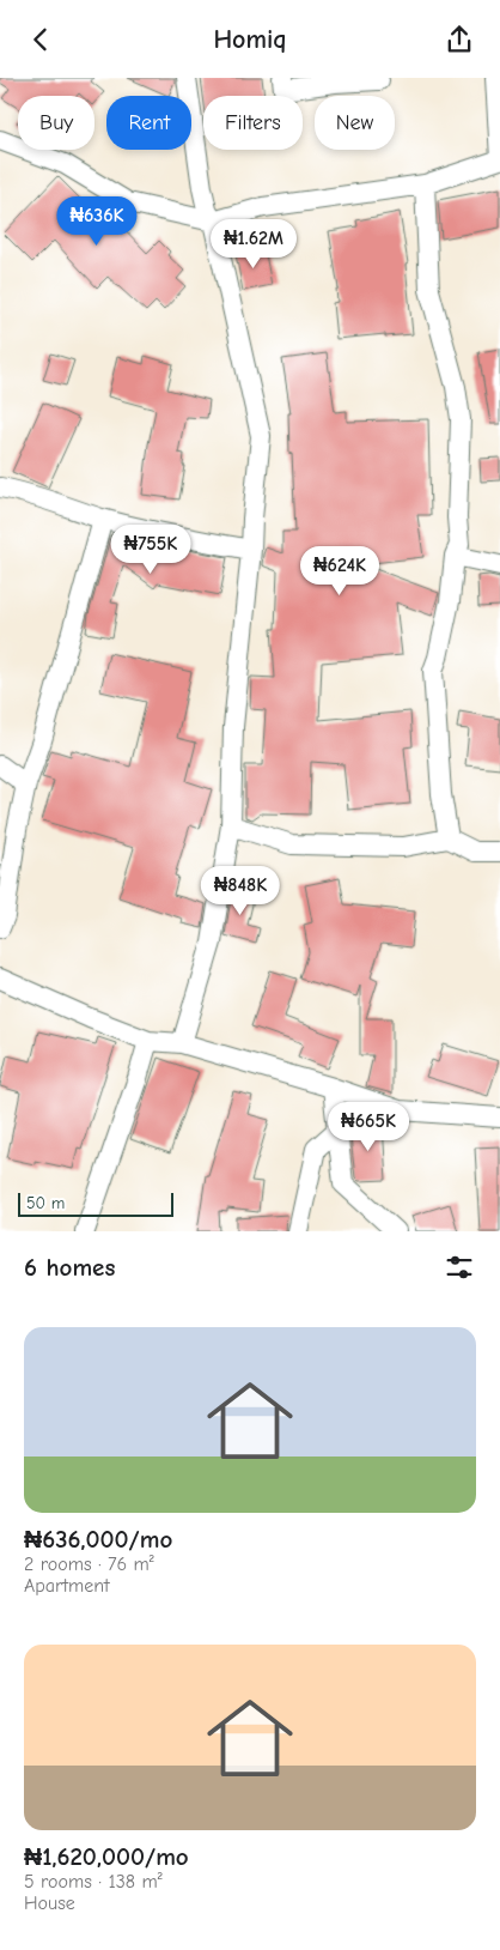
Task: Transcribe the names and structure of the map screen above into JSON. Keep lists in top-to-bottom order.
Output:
{
  "scale_bar": "50 m",
  "page": {
    "header": "Homiq",
    "chip": [
      "Buy",
      "Rent",
      "Filters",
      "New"
    ],
    "price": [
      "₦636K",
      "₦1.62M",
      "₦755K",
      "₦624K",
      "₦848K",
      "₦665K"
    ],
    "scale": "50 m",
    "heading": "6 homes",
    "list": [
      {
        "name": "₦636,000/mo",
        "note": "2 rooms · 76 m² · Apartment"
      },
      {
        "name": "₦1,620,000/mo",
        "note": "5 rooms · 138 m² · House"
      }
    ]
  }
}
